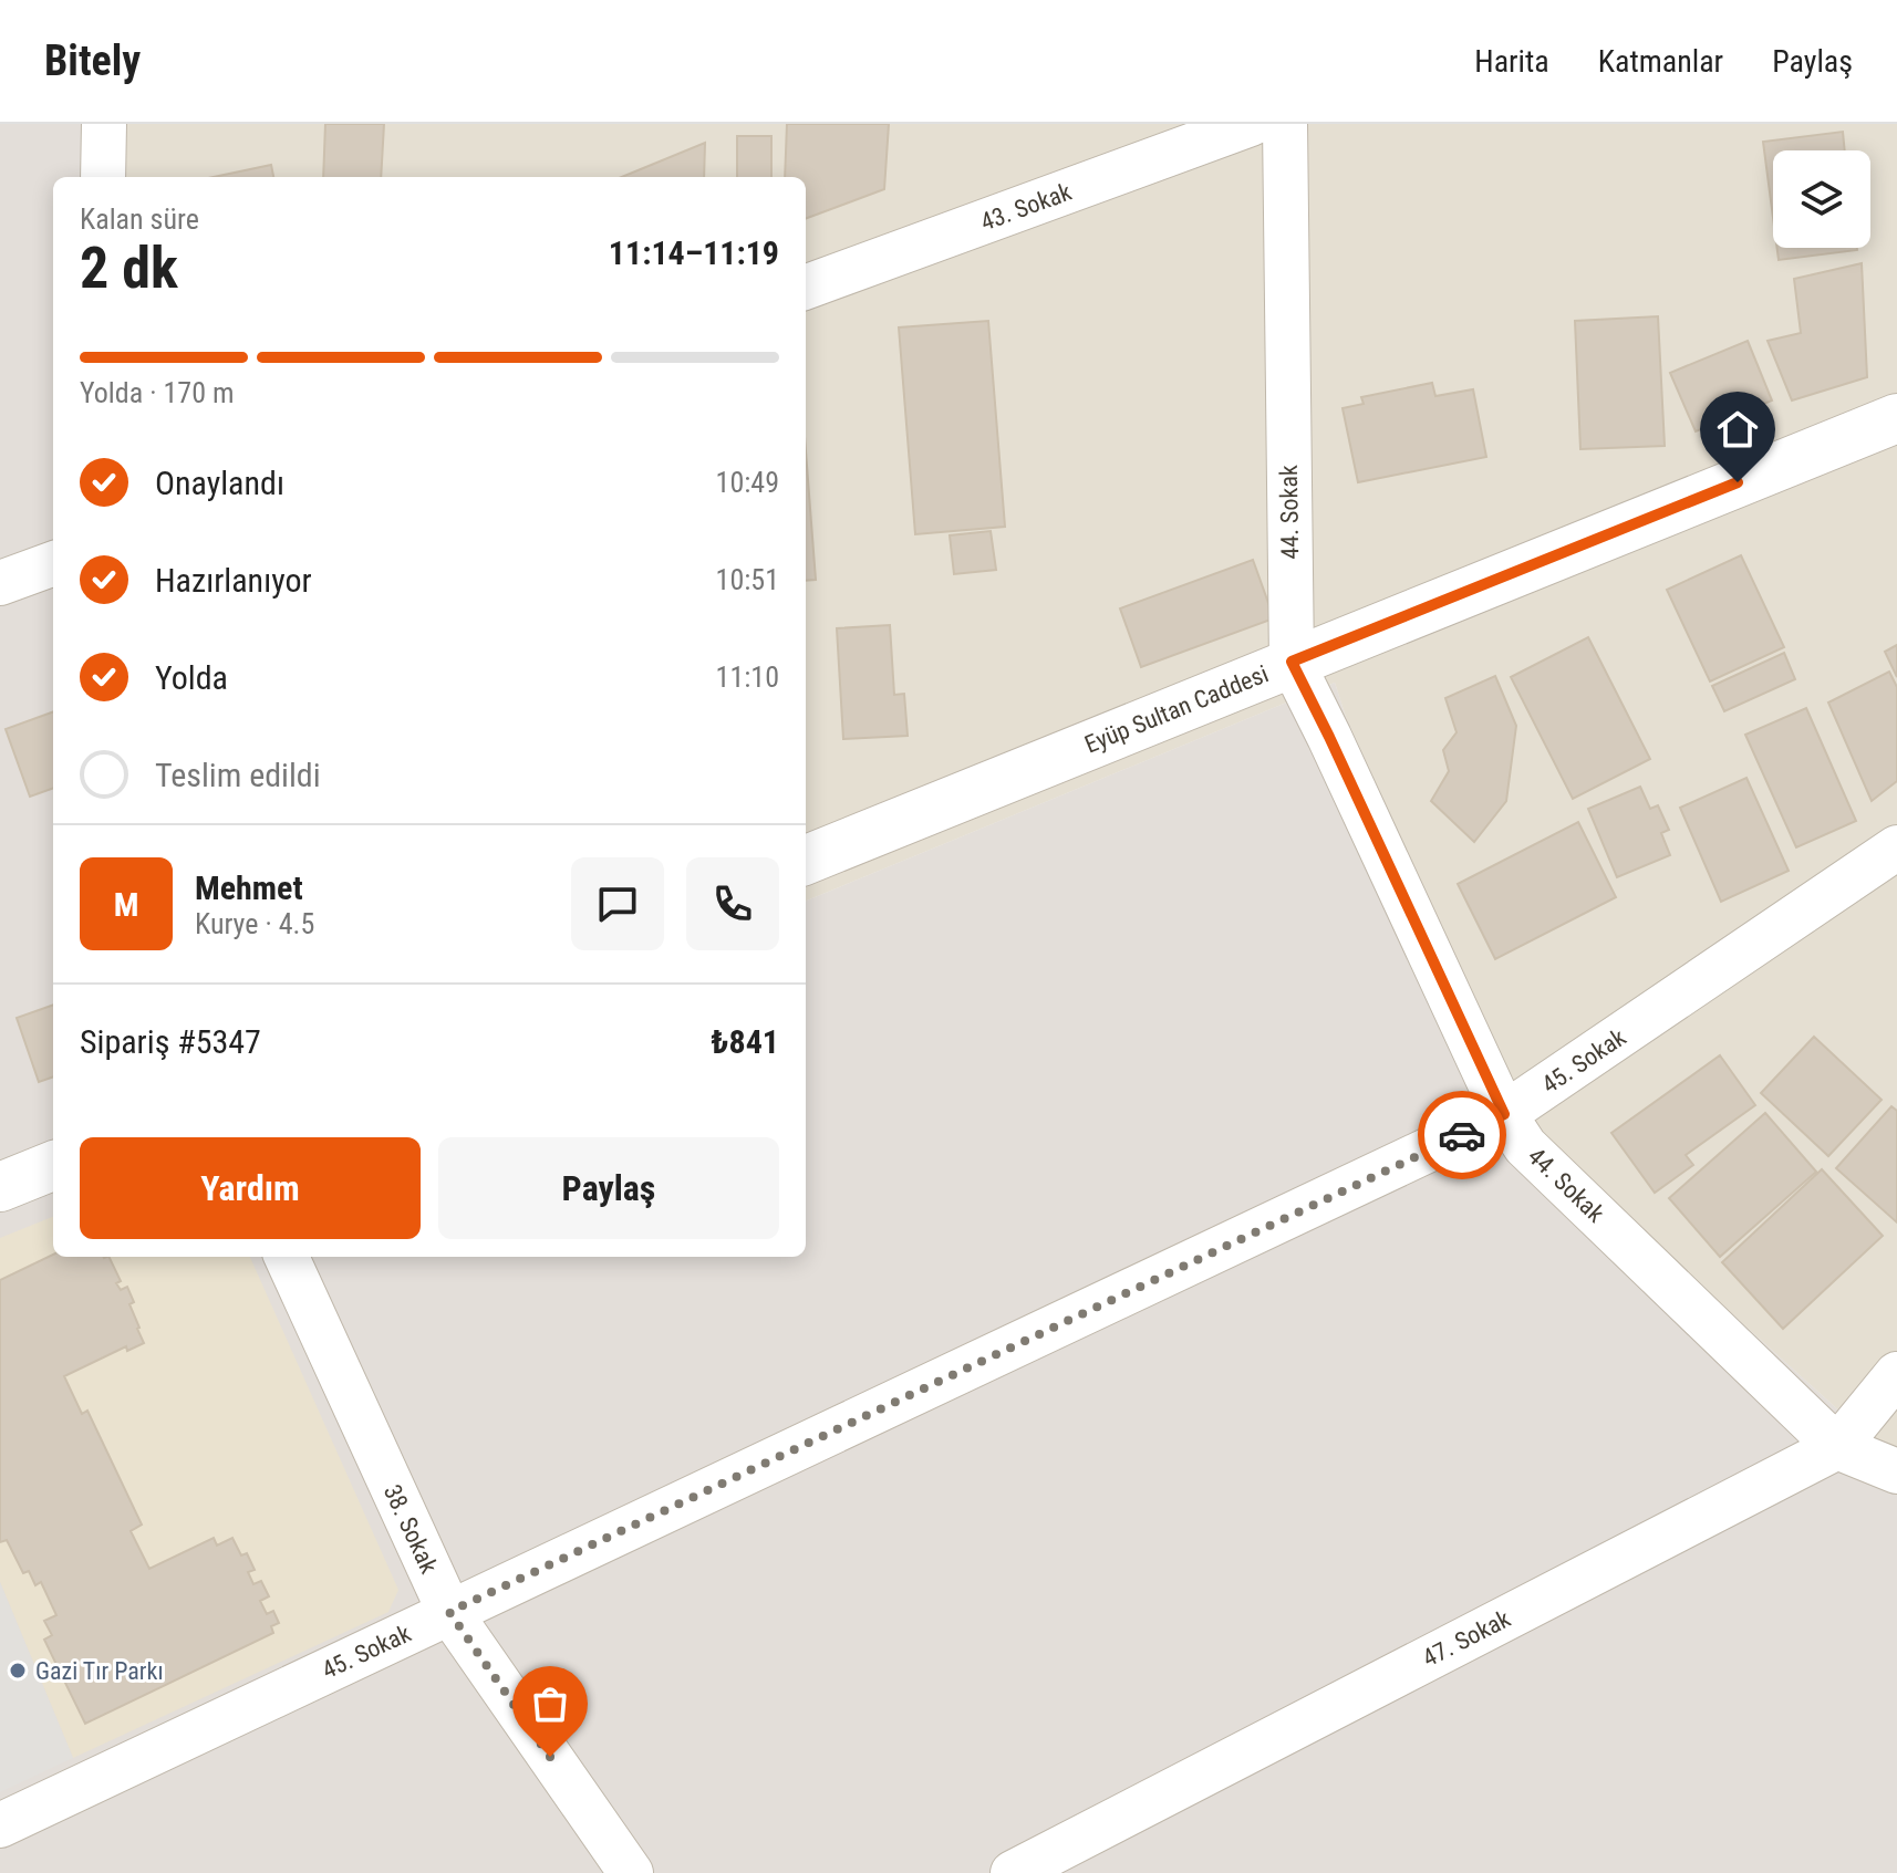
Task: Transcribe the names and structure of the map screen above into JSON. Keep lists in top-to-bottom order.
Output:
{
  "streets": {
    "street": [
      "43. Sokak",
      "44. Sokak",
      "Eyüp Sultan Caddesi",
      "45. Sokak",
      "38. Sokak",
      "47. Sokak"
    ]
  },
  "crossings": [
    ["44. Sokak", "Eyüp Sultan Caddesi"],
    ["44. Sokak", "45. Sokak"],
    ["44. Sokak", "47. Sokak"],
    ["45. Sokak", "38. Sokak"]
  ],
  "places": ["Gazi Tır Parkı"],
  "page": {
    "header": "Bitely",
    "nav": ["Harita", "Katmanlar", "Paylaş"],
    "heading": ["2 dk", "Kalan süre", "11:14–11:19"],
    "panel": [
      "Mehmet",
      "Kurye · 4.5",
      "Sipariş #5347",
      "₺841"
    ],
    "bar": "Yolda · 170 m",
    "list": [
      ["Onaylandı", "10:49"],
      ["Hazırlanıyor", "10:51"],
      ["Yolda", "11:10"],
      "Teslim edildi"
    ],
    "round": "M",
    "buttons": ["Yardım", "Paylaş"]
  }
}
